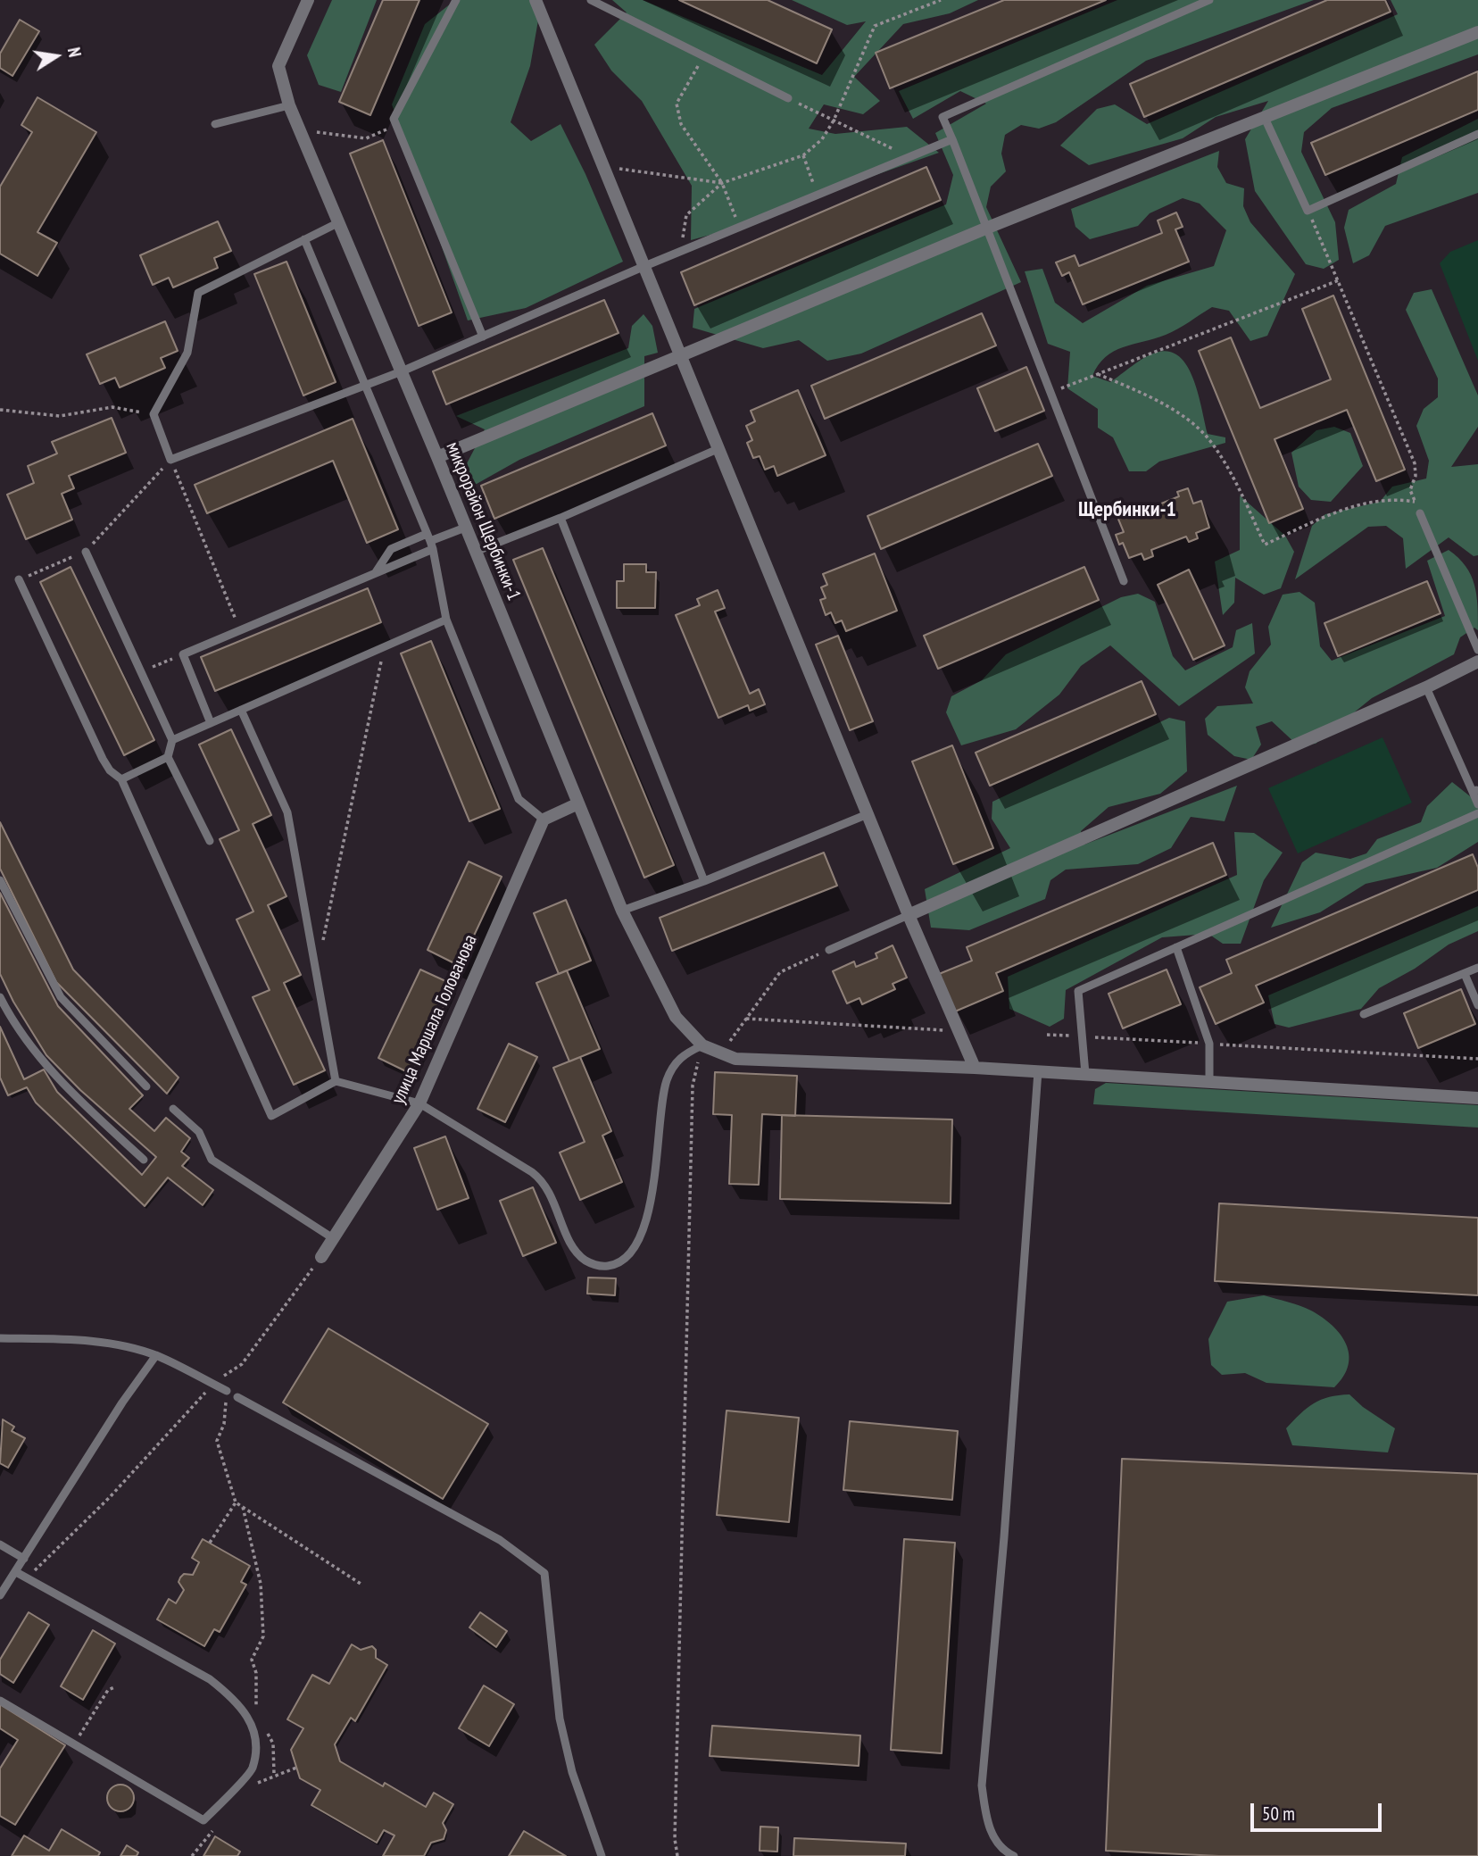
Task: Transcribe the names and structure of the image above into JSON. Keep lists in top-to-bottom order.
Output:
{
  "streets": {
    "street": ["микрорайон Щербинки-1", "улица Маршала Голованова"]
  },
  "districts": ["Щербинки-1"],
  "scale_bar": "50 m",
  "north": "right"
}
